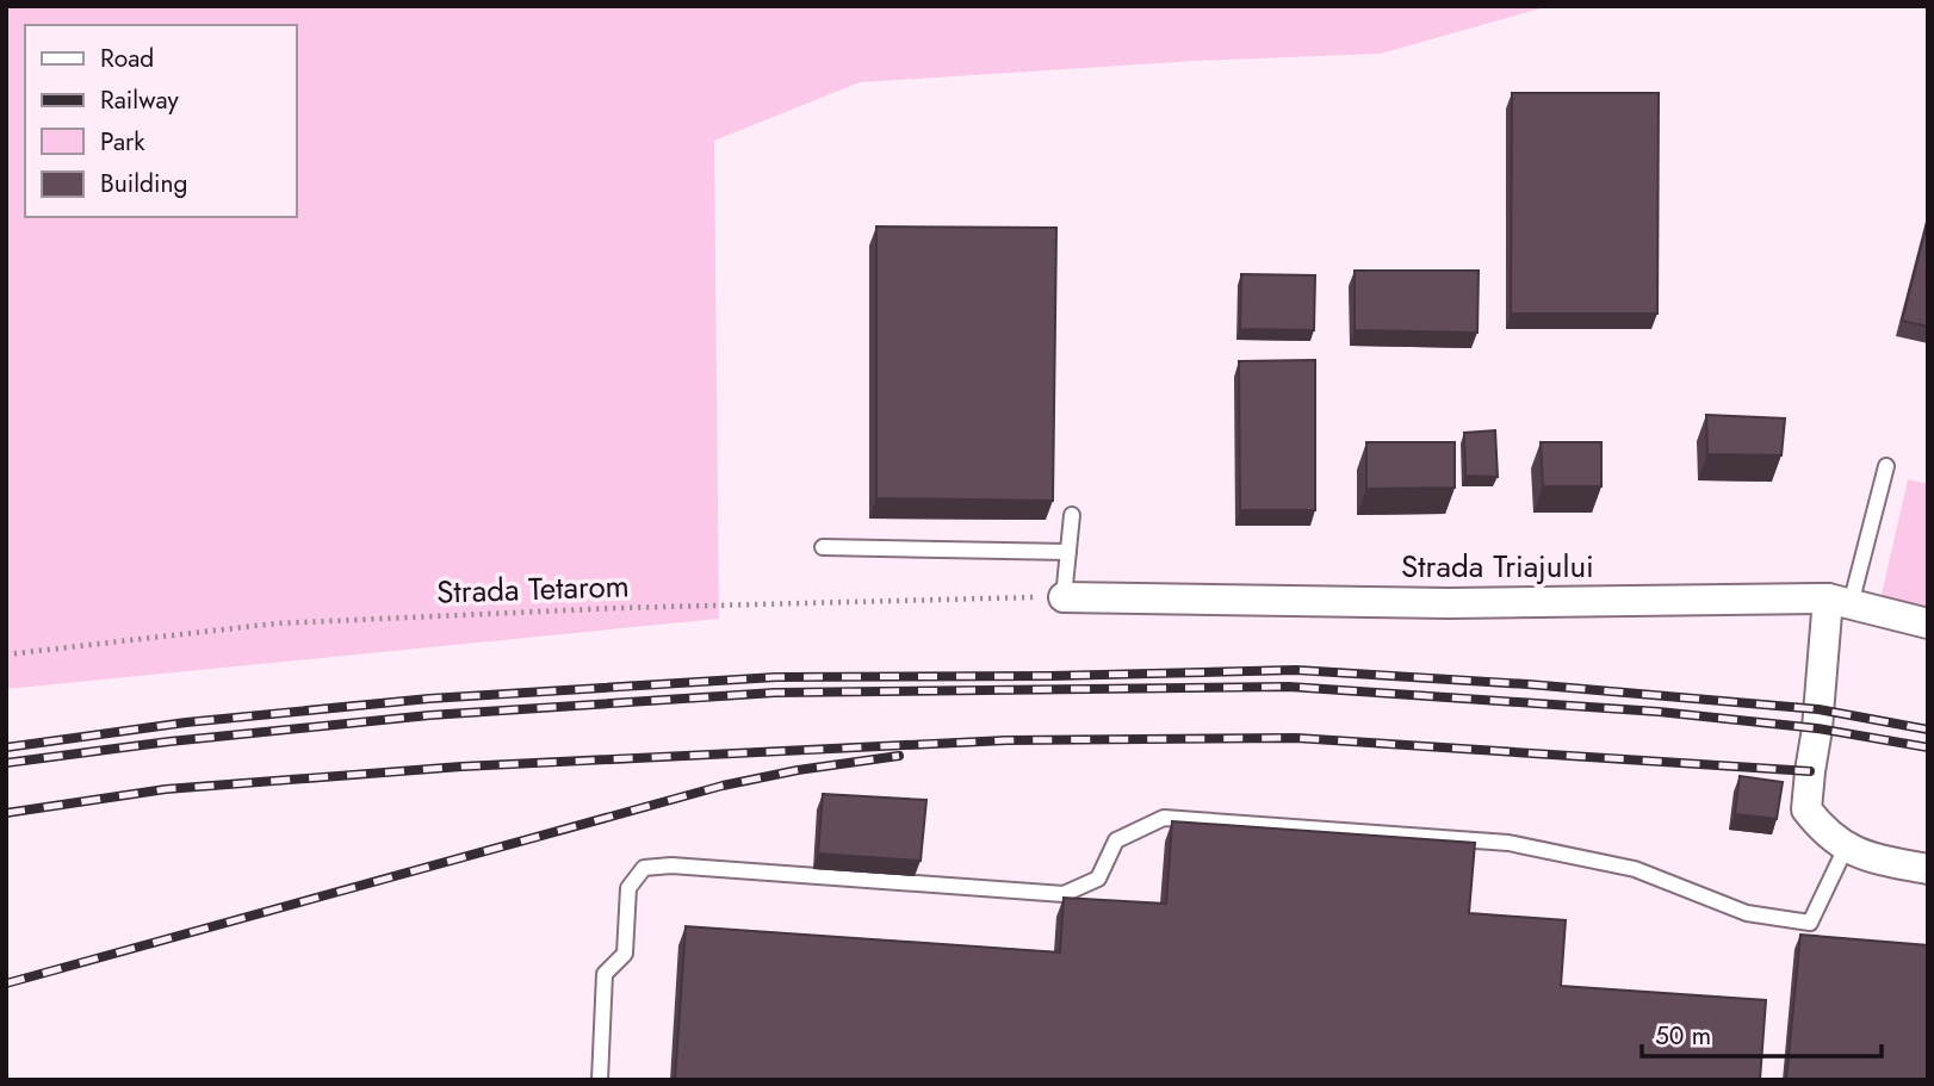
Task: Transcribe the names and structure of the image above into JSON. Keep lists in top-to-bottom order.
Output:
{
  "streets": {
    "street": ["Strada Triajului"],
    "path": ["Strada Tetarom"]
  },
  "crossings": [
    ["Strada Triajului", "Strada Tetarom"]
  ],
  "legend": [
    "Road",
    "Railway",
    "Park",
    "Building"
  ],
  "scale_bar": "50 m"
}
